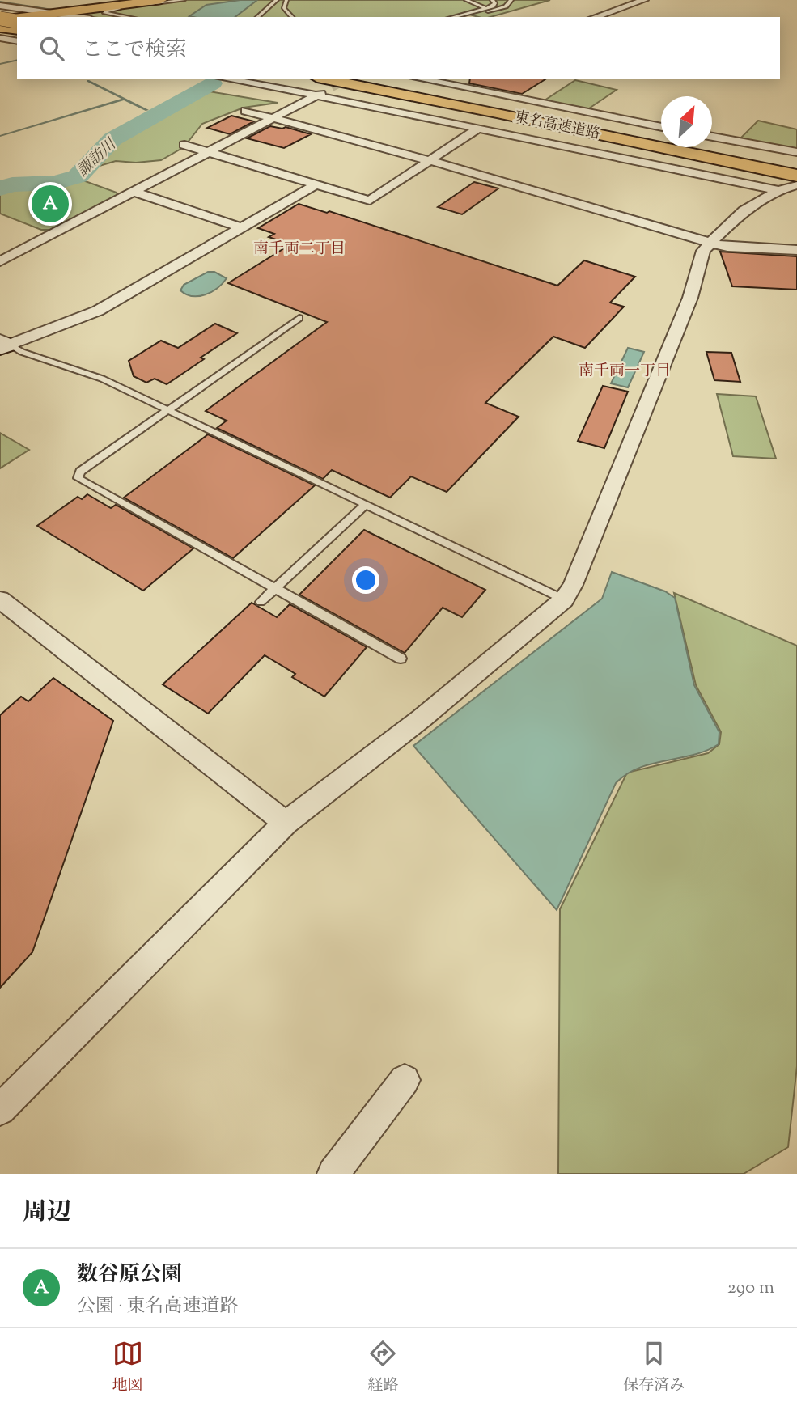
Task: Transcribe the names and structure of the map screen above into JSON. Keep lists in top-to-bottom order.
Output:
{
  "streets": {
    "main road": ["東名高速道路"]
  },
  "districts": ["南千両二丁目", "南千両一丁目"],
  "water": ["諏訪川"],
  "north": "top right",
  "page": {
    "search": "ここで検索",
    "pins": "A",
    "heading": "周辺",
    "list": [
      {
        "mark": "A",
        "name": "数谷原公園",
        "note": "公園 · 東名高速道路",
        "value": "290 m"
      }
    ],
    "nav": ["地図", "経路", "保存済み"]
  }
}
